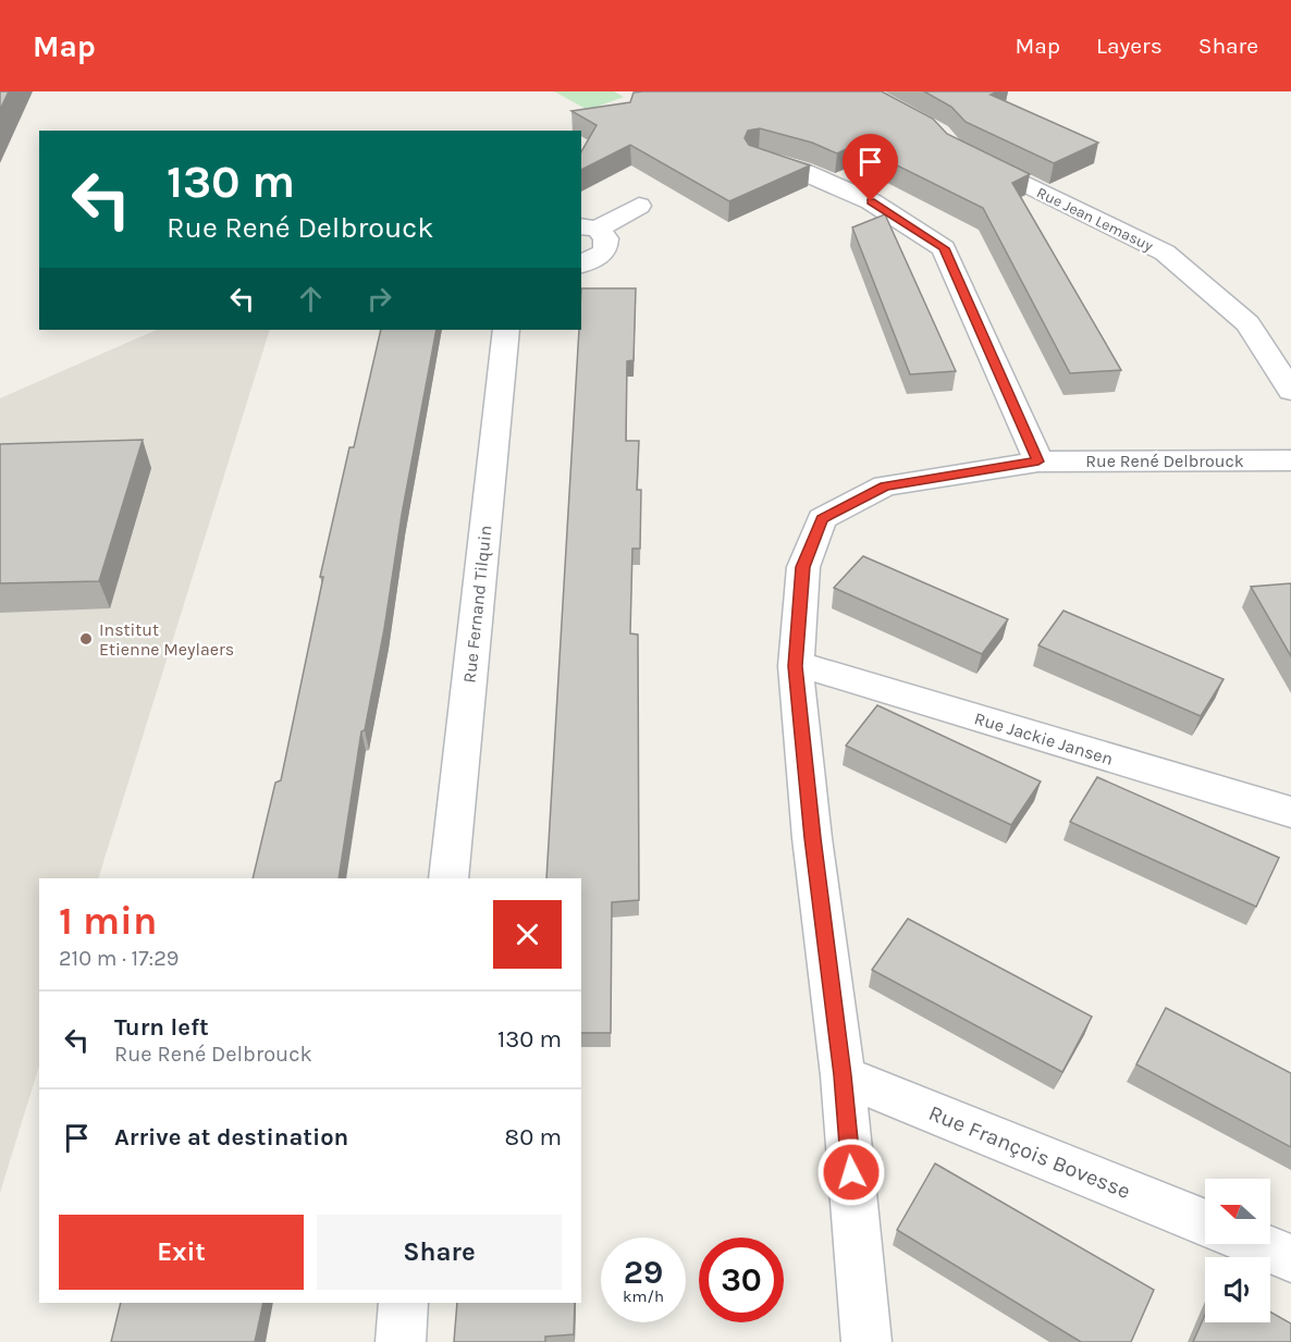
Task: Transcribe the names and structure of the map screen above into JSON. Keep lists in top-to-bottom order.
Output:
{
  "streets": {
    "street": [
      "Rue Jean Lemasuy",
      "Rue René Delbrouck",
      "Rue Fernand Tilquin",
      "Rue Jackie Jansen",
      "Rue François Bovesse"
    ]
  },
  "crossings": [
    ["Rue René Delbrouck", "Rue Jackie Jansen"],
    ["Rue René Delbrouck", "Rue François Bovesse"]
  ],
  "places": ["Institut Etienne Meylaers"],
  "north": "left",
  "page": {
    "header": "Map",
    "nav": ["Map", "Layers", "Share"],
    "turn": ["130 m", "Rue René Delbrouck"],
    "heading": ["1 min", "210 m · 17:29"],
    "list": [
      {
        "name": "Turn left",
        "note": "Rue René Delbrouck",
        "value": "130 m"
      },
      {
        "name": "Arrive at destination",
        "value": "80 m"
      }
    ],
    "buttons": ["Exit", "Share"],
    "speed": "29 km/h",
    "limit": "30"
  }
}
